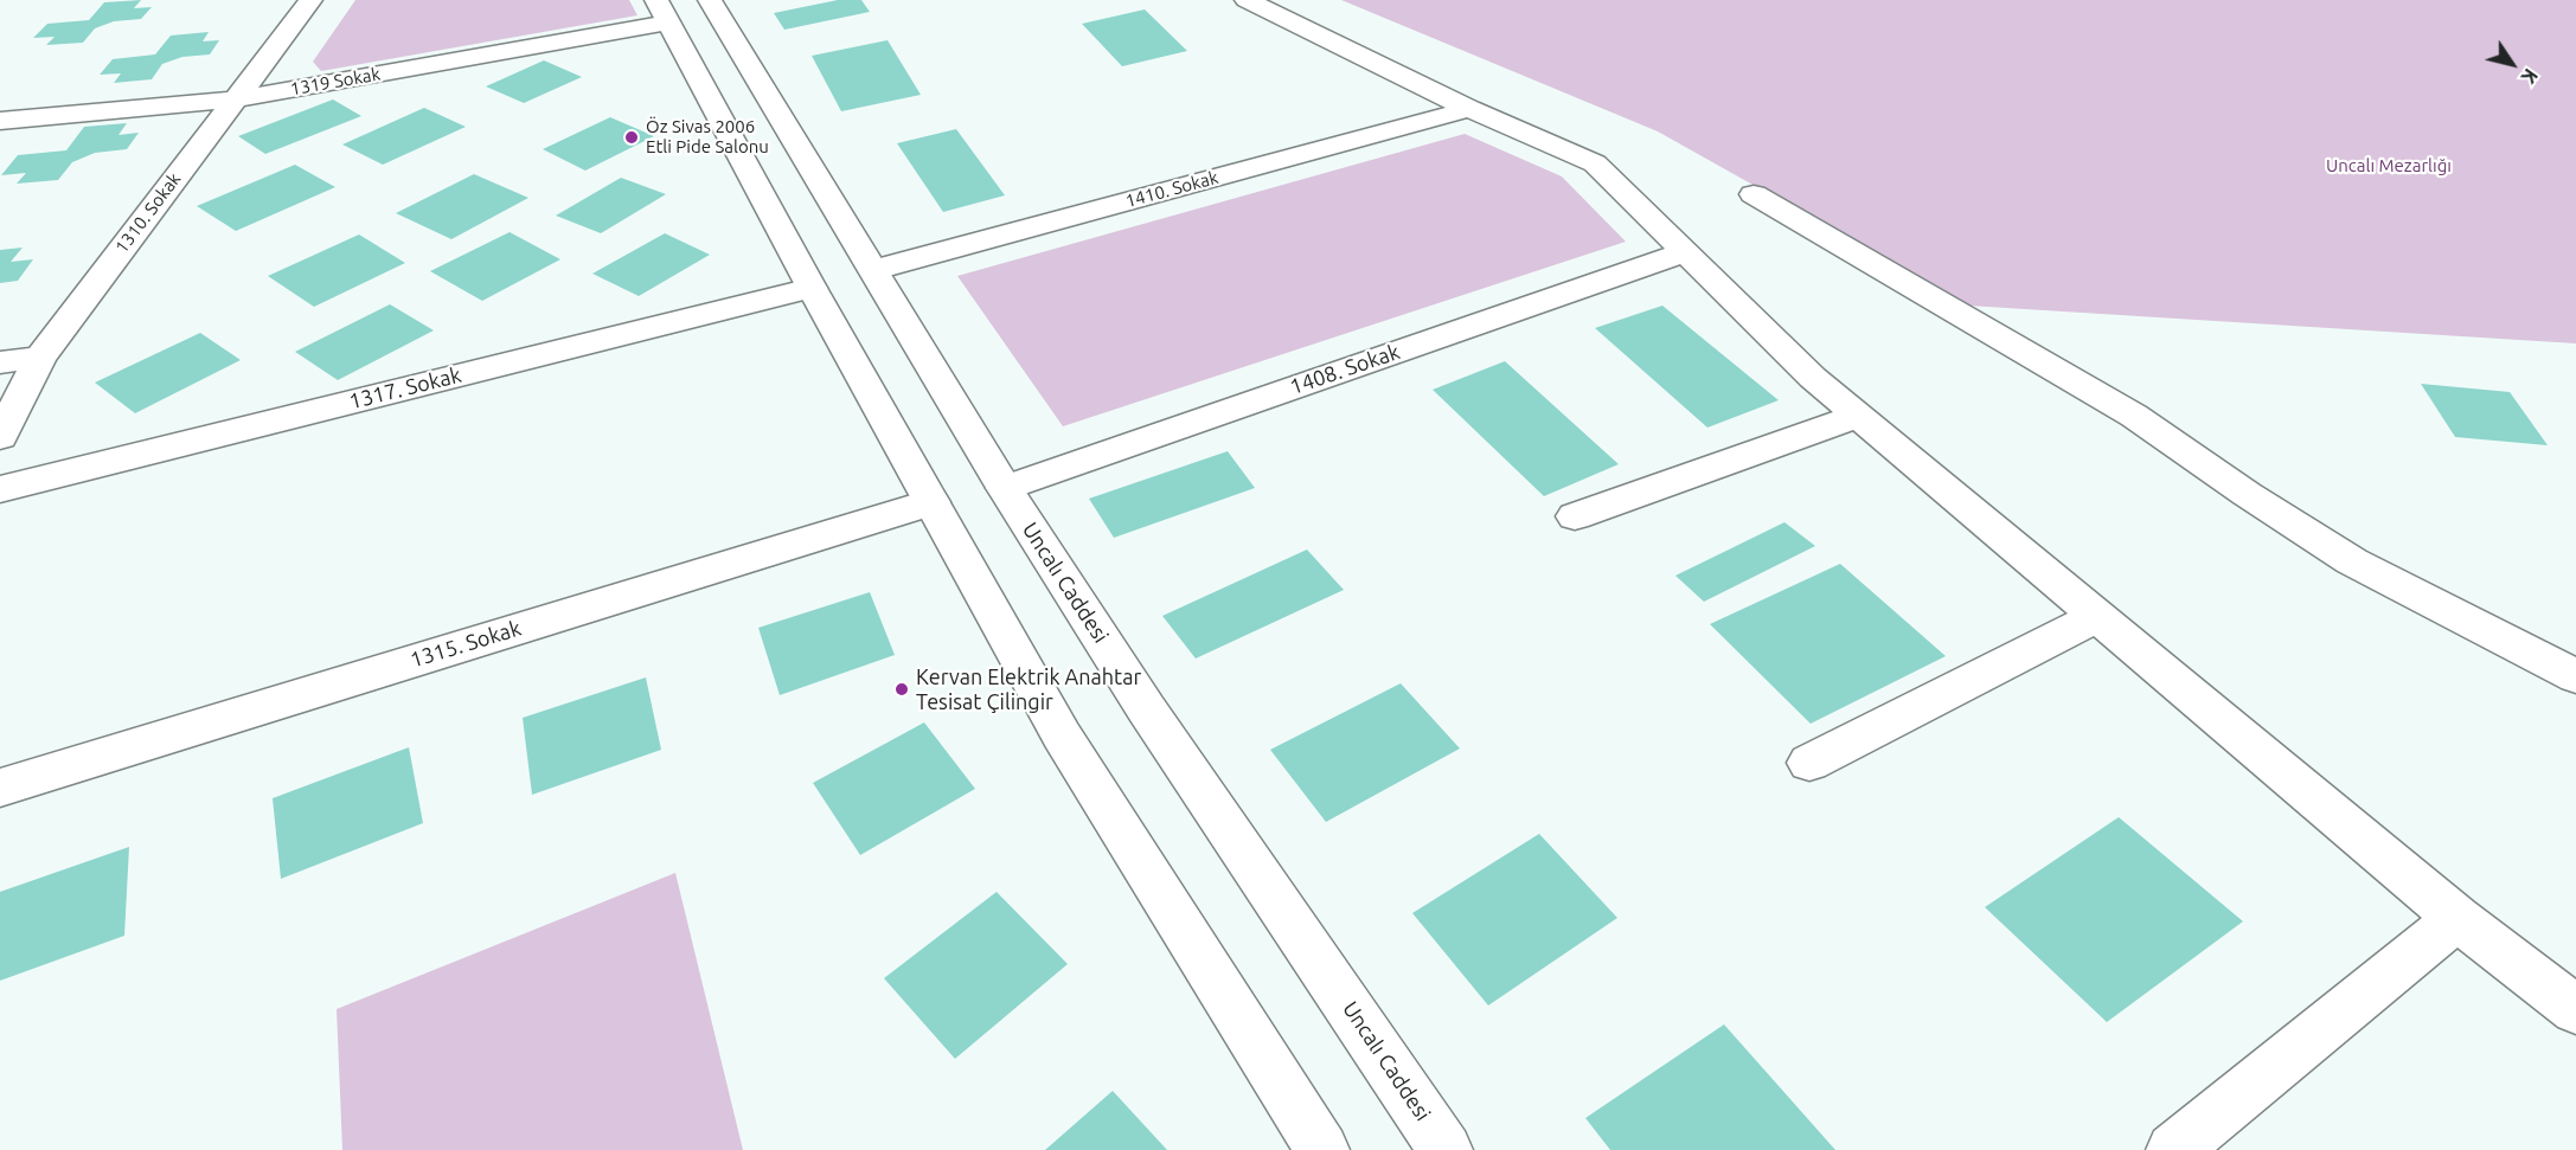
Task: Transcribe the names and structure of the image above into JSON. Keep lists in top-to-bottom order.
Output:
{
  "streets": {
    "street": [
      "1319 Sokak",
      "1410. Sokak",
      "1310. Sokak",
      "1408. Sokak",
      "1317. Sokak",
      "Uncalı Caddesi",
      "1315. Sokak"
    ]
  },
  "crossings": [
    ["1319 Sokak", "1310. Sokak"],
    ["1410. Sokak", "Uncalı Caddesi"],
    ["1408. Sokak", "Uncalı Caddesi"]
  ],
  "parks": ["Uncalı Mezarlığı"],
  "places": ["Öz Sivas 2006 Etli Pide Salonu", "Kervan Elektrik Anahtar Tesisat Çilingir"],
  "north": "bottom right"
}
